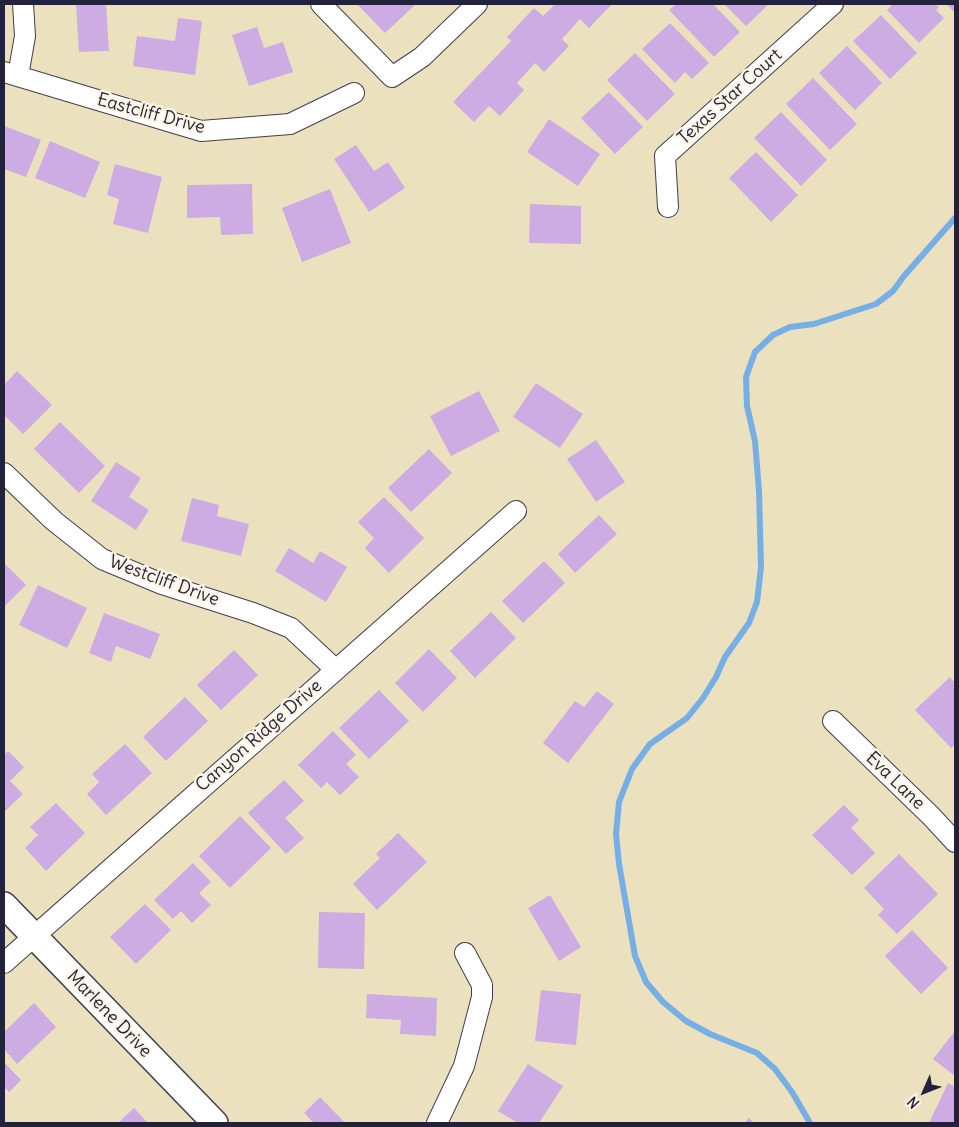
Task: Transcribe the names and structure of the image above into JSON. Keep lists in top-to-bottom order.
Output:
{
  "streets": {
    "street": [
      "Texas Star Court",
      "Eastcliff Drive",
      "Westcliff Drive",
      "Canyon Ridge Drive",
      "Eva Lane",
      "Marlene Drive"
    ]
  },
  "crossings": [
    ["Westcliff Drive", "Canyon Ridge Drive"],
    ["Canyon Ridge Drive", "Marlene Drive"]
  ],
  "north": "bottom left"
}
